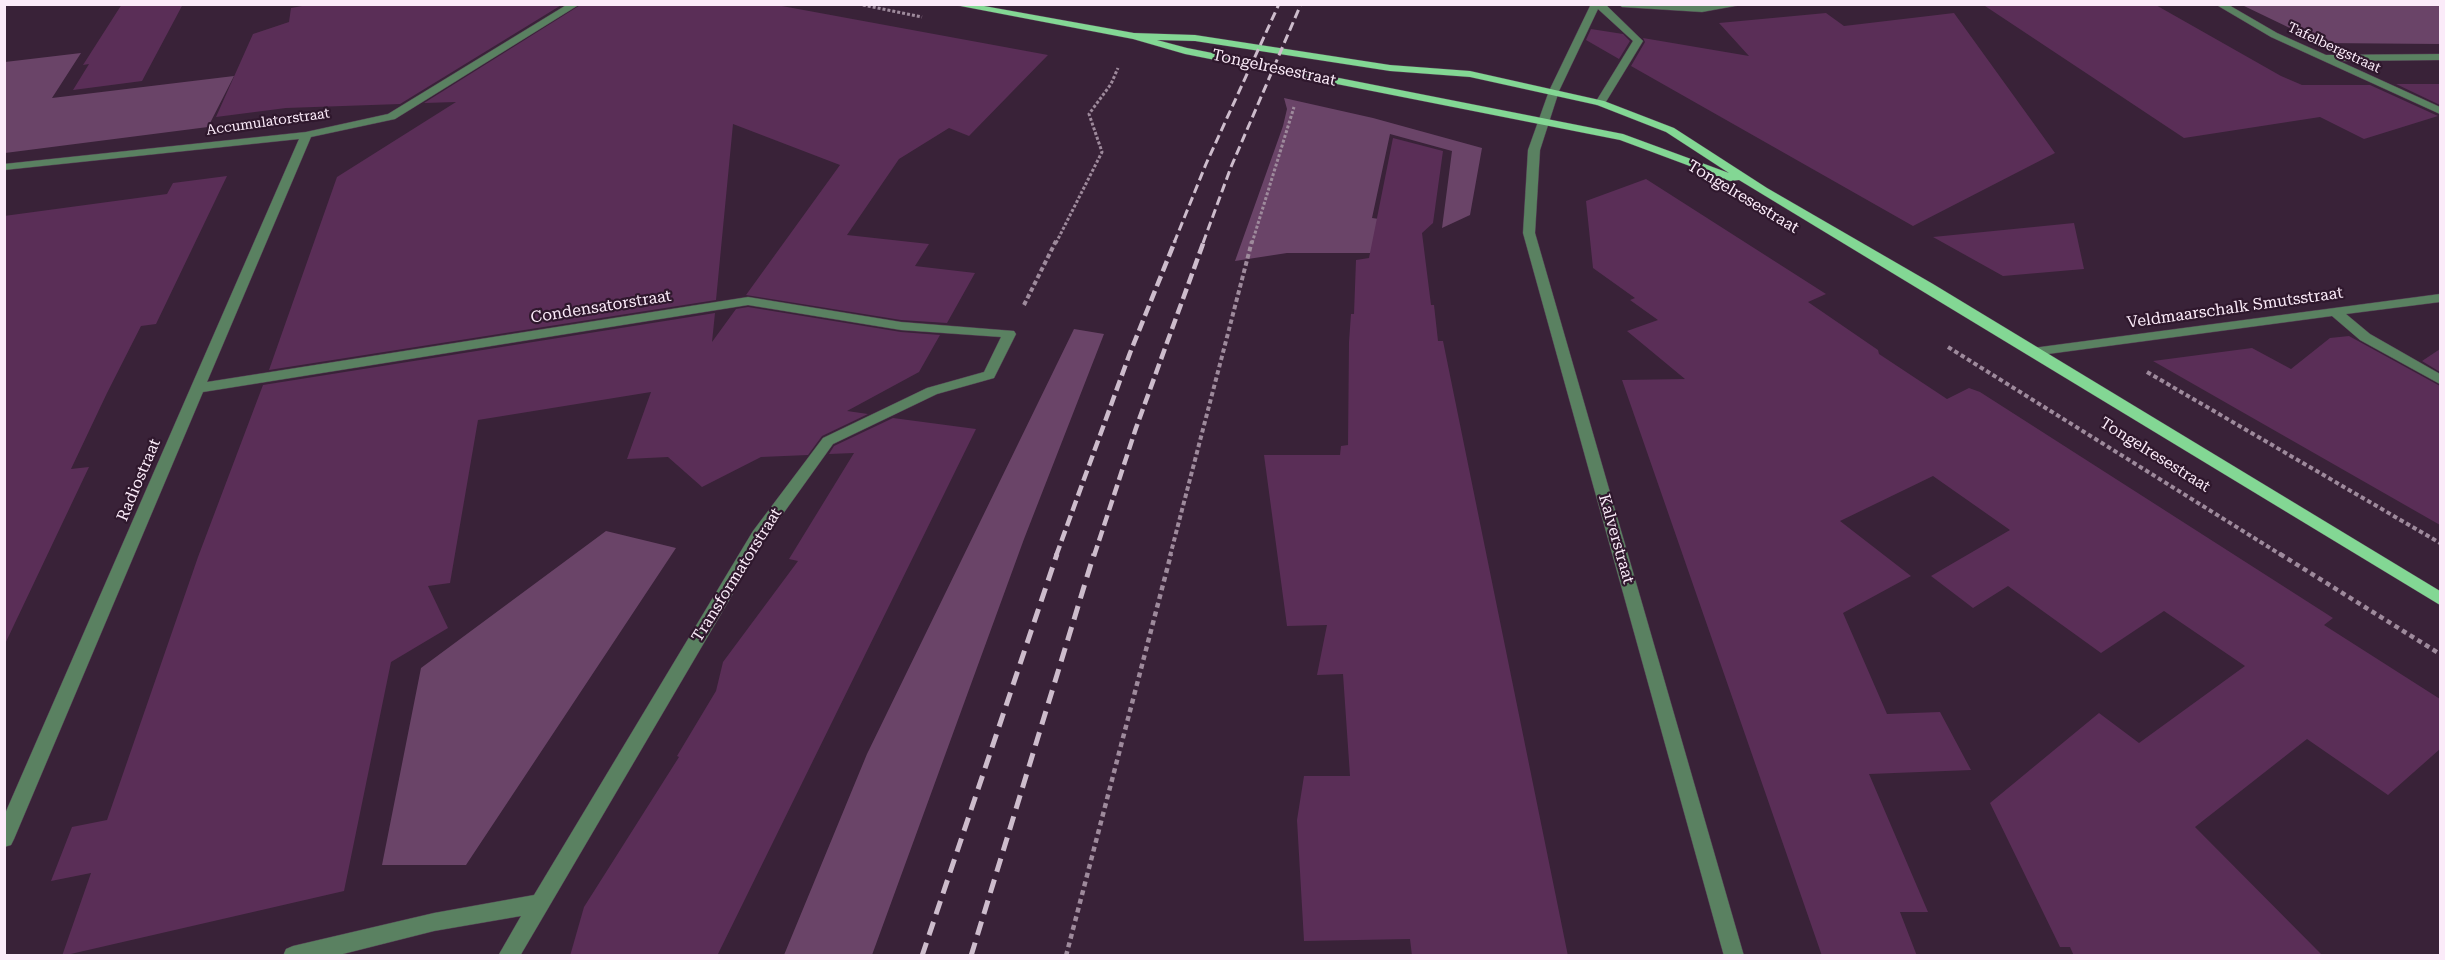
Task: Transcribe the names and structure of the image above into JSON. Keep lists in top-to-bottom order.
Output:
{
  "streets": {
    "main road": ["Tongelresestraat"],
    "street": [
      "Tafelbergstraat",
      "Accumulatorstraat",
      "Condensatorstraat",
      "Veldmaarschalk Smutsstraat",
      "Radiostraat",
      "Kalverstraat",
      "Transformatorstraat"
    ]
  },
  "crossings": [
    ["Tongelresestraat", "Veldmaarschalk Smutsstraat"],
    ["Tongelresestraat", "Kalverstraat"],
    ["Accumulatorstraat", "Radiostraat"],
    ["Condensatorstraat", "Radiostraat"],
    ["Condensatorstraat", "Transformatorstraat"]
  ]
}
